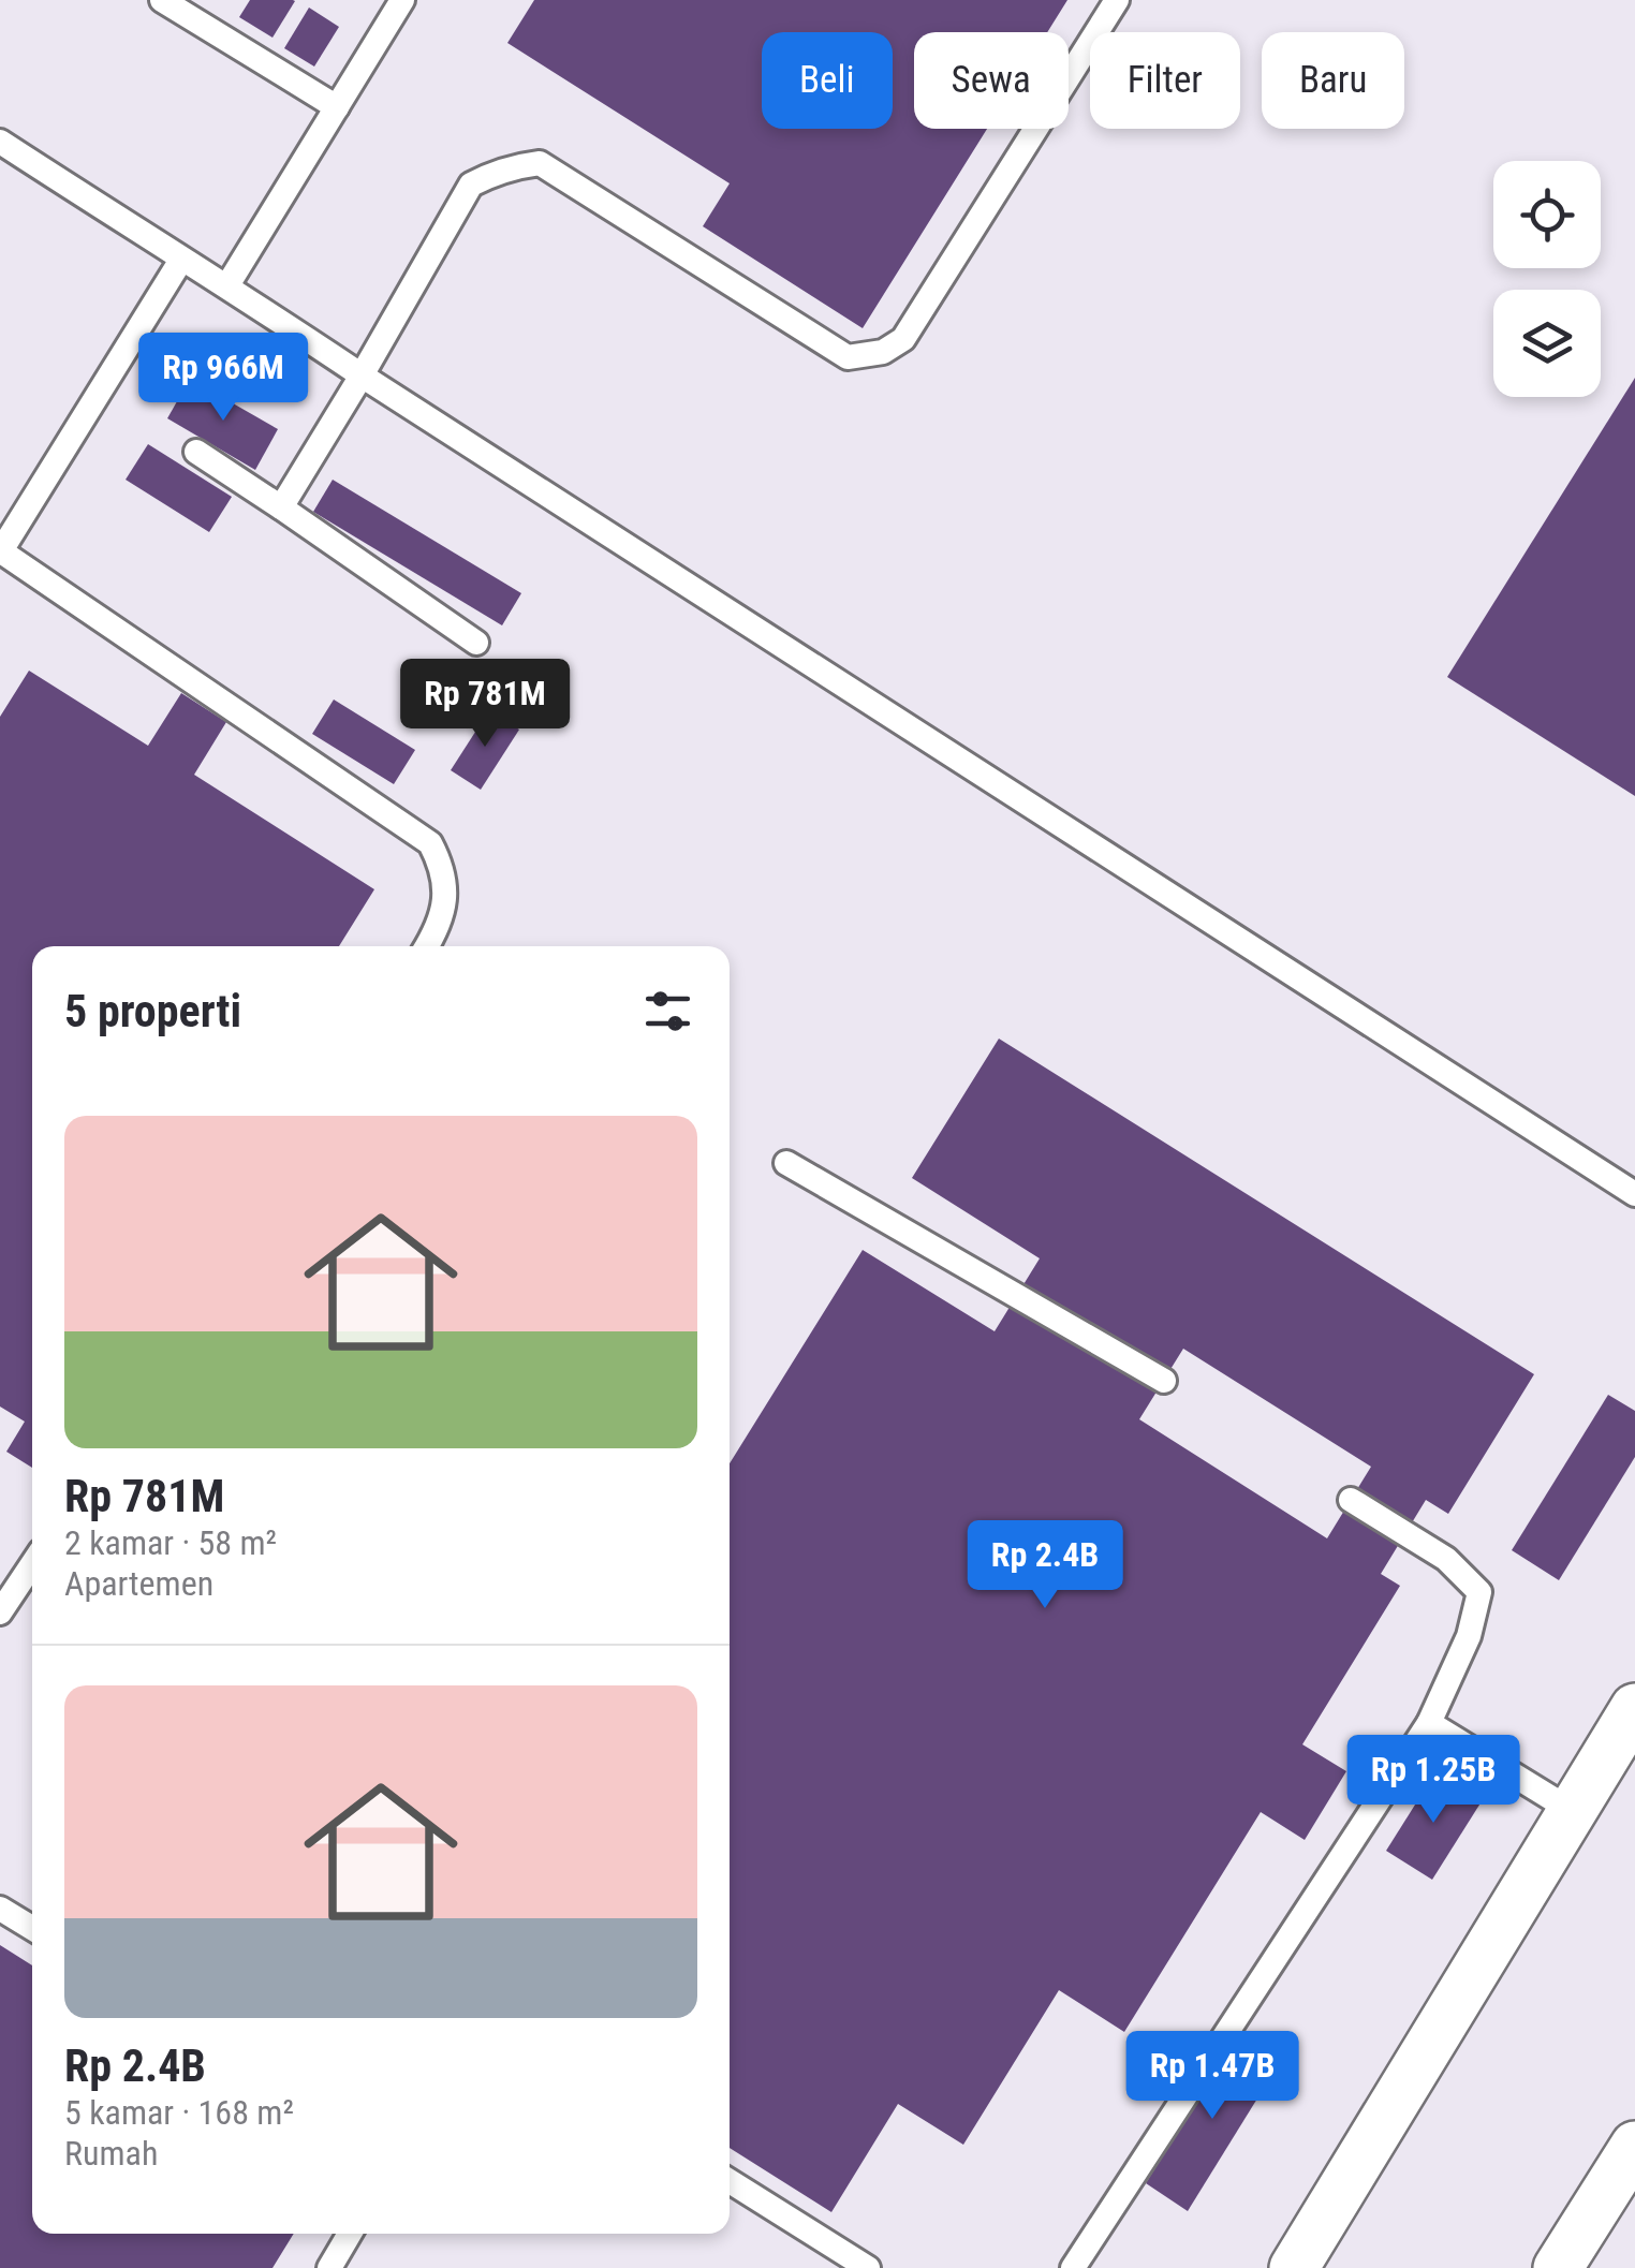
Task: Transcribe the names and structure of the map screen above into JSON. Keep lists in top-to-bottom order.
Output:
{
  "page": {
    "chip": [
      "Beli",
      "Sewa",
      "Filter",
      "Baru"
    ],
    "price": [
      "Rp 966M",
      "Rp 781M",
      "Rp 2.4B",
      "Rp 1.25B",
      "Rp 1.47B"
    ],
    "heading": "5 properti",
    "list": [
      {
        "name": "Rp 781M",
        "note": "2 kamar · 58 m² · Apartemen"
      },
      {
        "name": "Rp 2.4B",
        "note": "5 kamar · 168 m² · Rumah"
      }
    ]
  }
}
